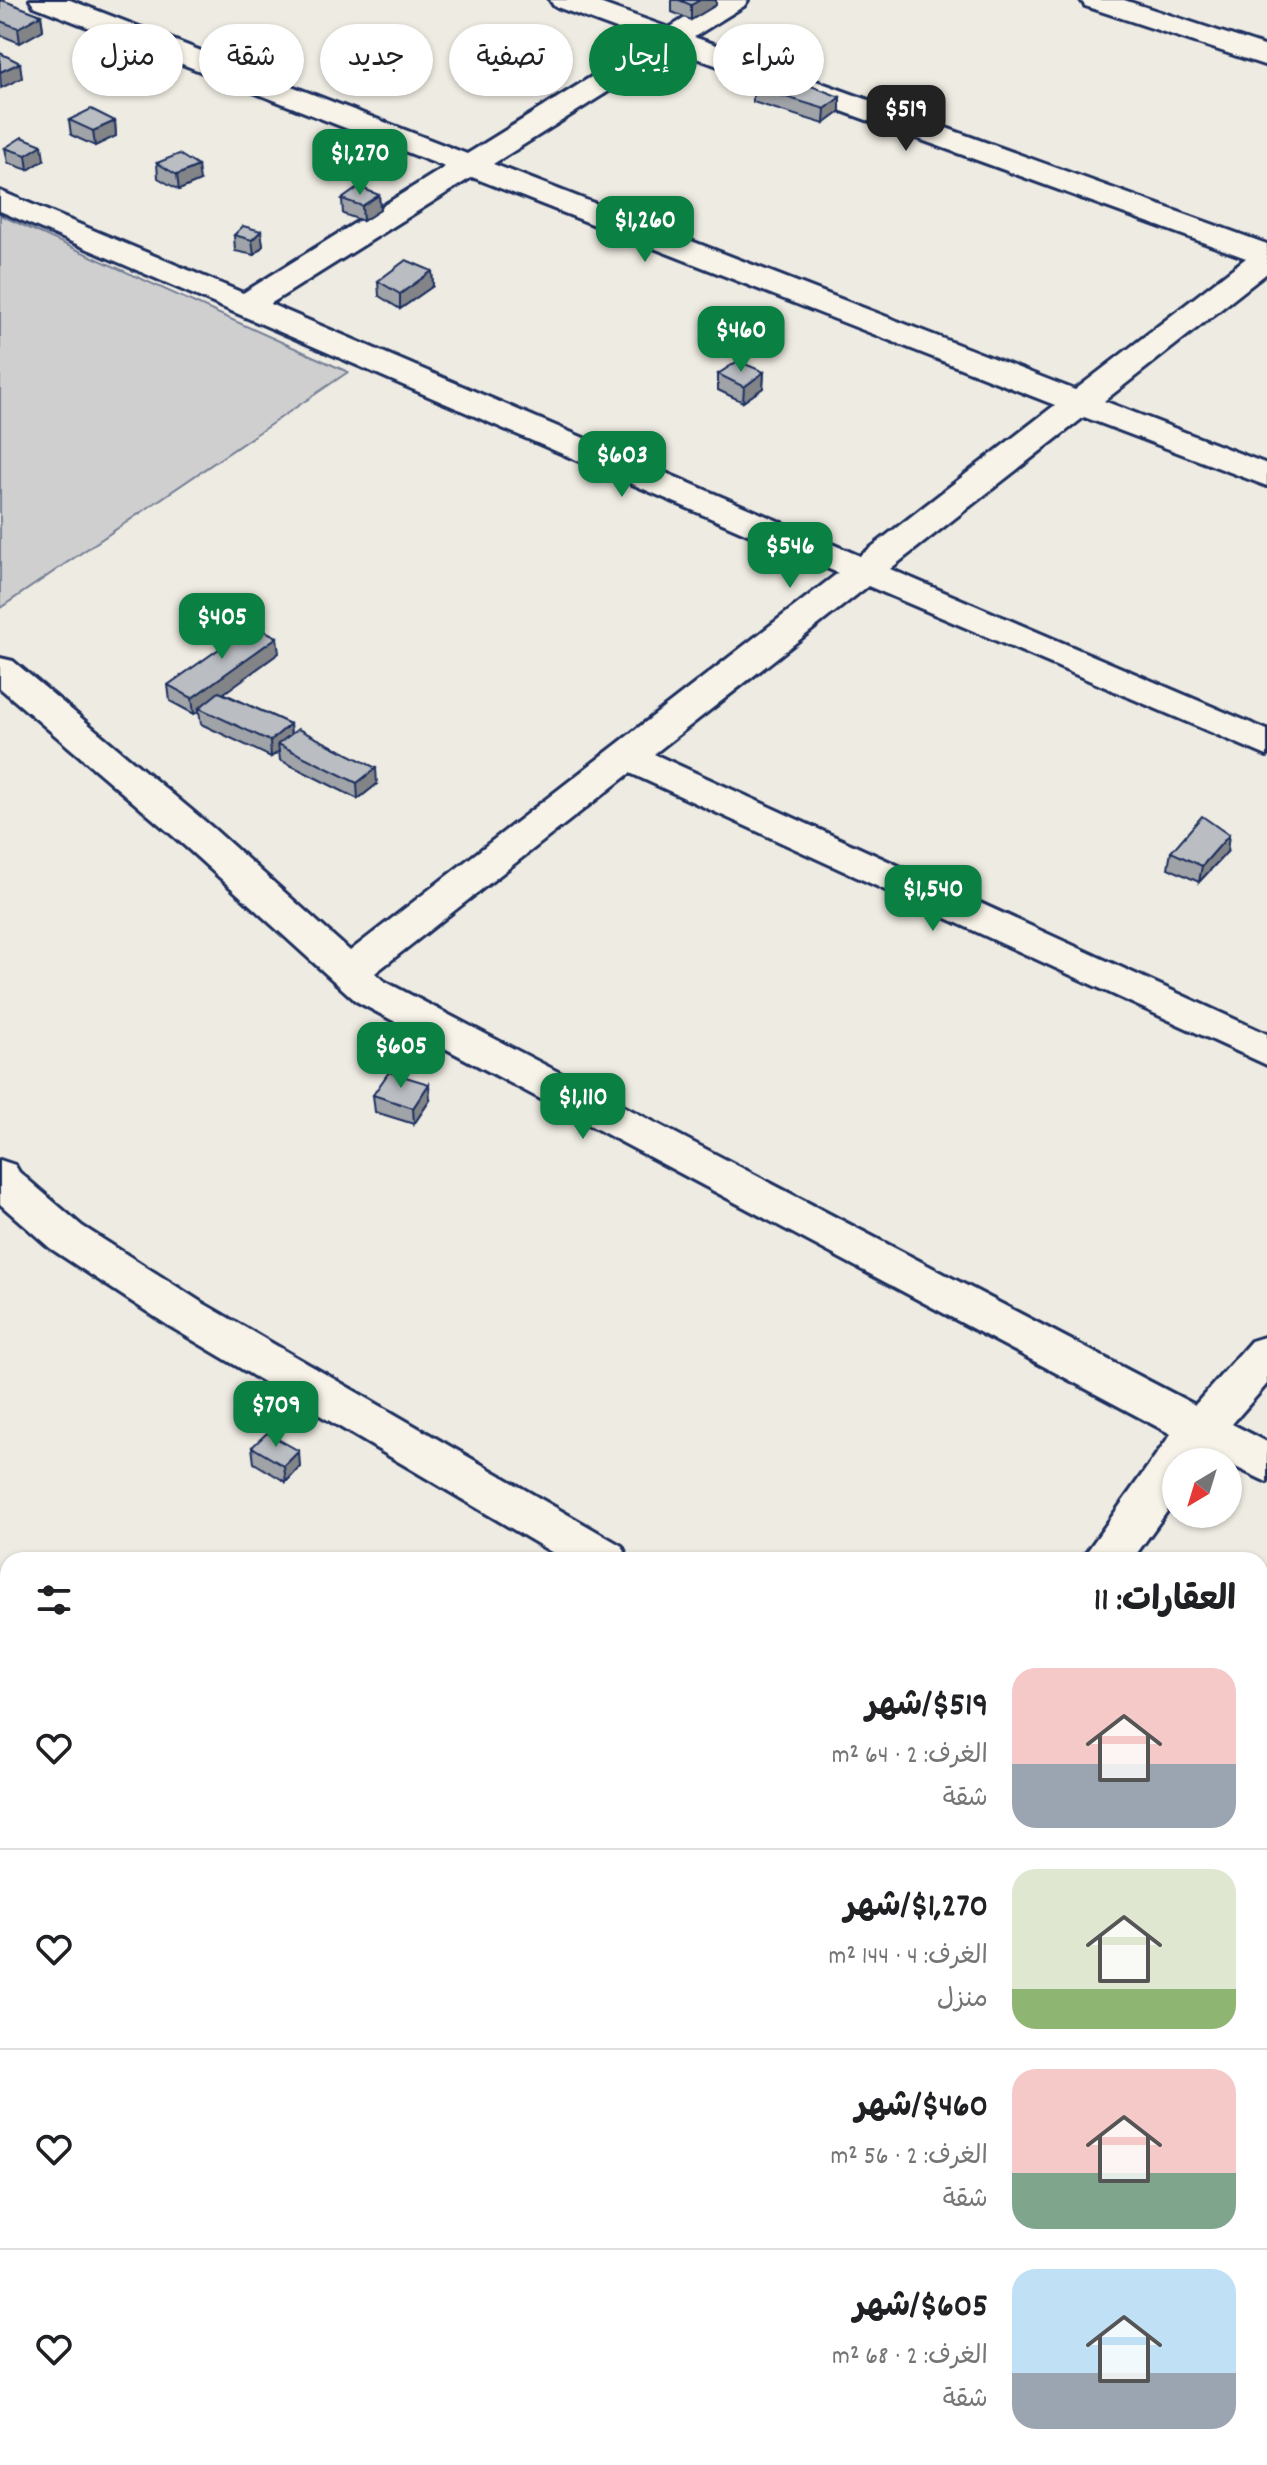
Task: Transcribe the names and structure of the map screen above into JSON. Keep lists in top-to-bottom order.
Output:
{
  "north": "bottom left",
  "page": {
    "chip": [
      "شراء",
      "إيجار",
      "تصفية",
      "جديد",
      "شقة",
      "منزل"
    ],
    "price": [
      "$519",
      "$1,270",
      "$1,260",
      "$460",
      "$603",
      "$546",
      "$405",
      "$1,540",
      "$605",
      "$1,110",
      "$709"
    ],
    "heading": "العقارات: 11",
    "list": [
      {
        "name": "$519/شهر",
        "note": "الغرف: 2 · 64 m² · شقة"
      },
      {
        "name": "$1,270/شهر",
        "note": "الغرف: 4 · 144 m² · منزل"
      },
      {
        "name": "$460/شهر",
        "note": "الغرف: 2 · 56 m² · شقة"
      },
      {
        "name": "$605/شهر",
        "note": "الغرف: 2 · 68 m² · شقة"
      }
    ]
  }
}
